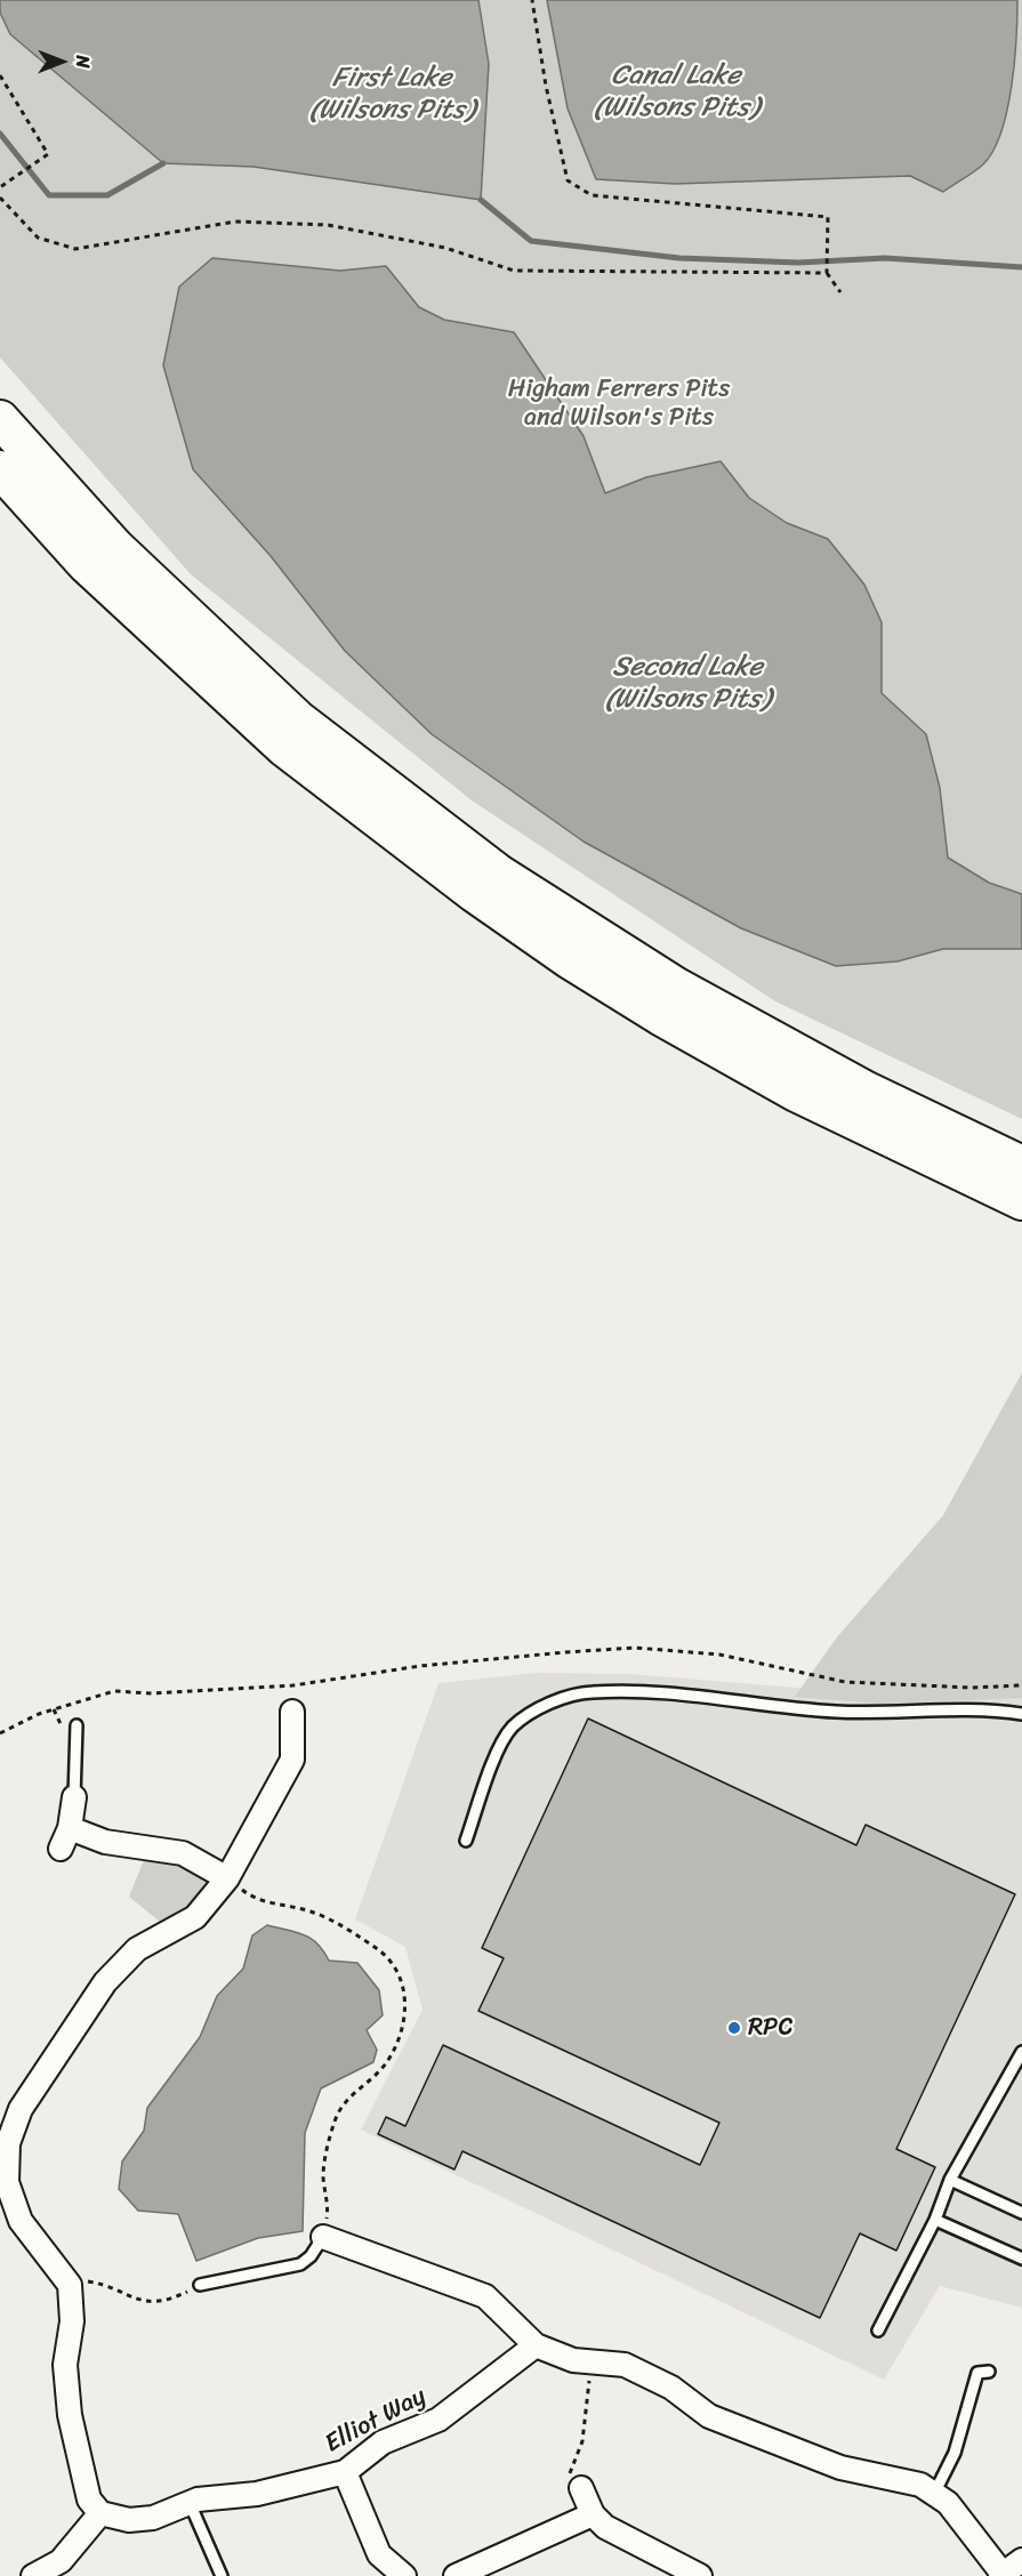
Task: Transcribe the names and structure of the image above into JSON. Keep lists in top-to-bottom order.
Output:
{
  "streets": {
    "street": ["Elliot Way"]
  },
  "water": ["Canal Lake (Wilsons Pits)", "First Lake (Wilsons Pits)", "Second Lake (Wilsons Pits)"],
  "parks": ["Higham Ferrers Pits and Wilson's Pits"],
  "places": ["RPC"],
  "north": "right"
}
